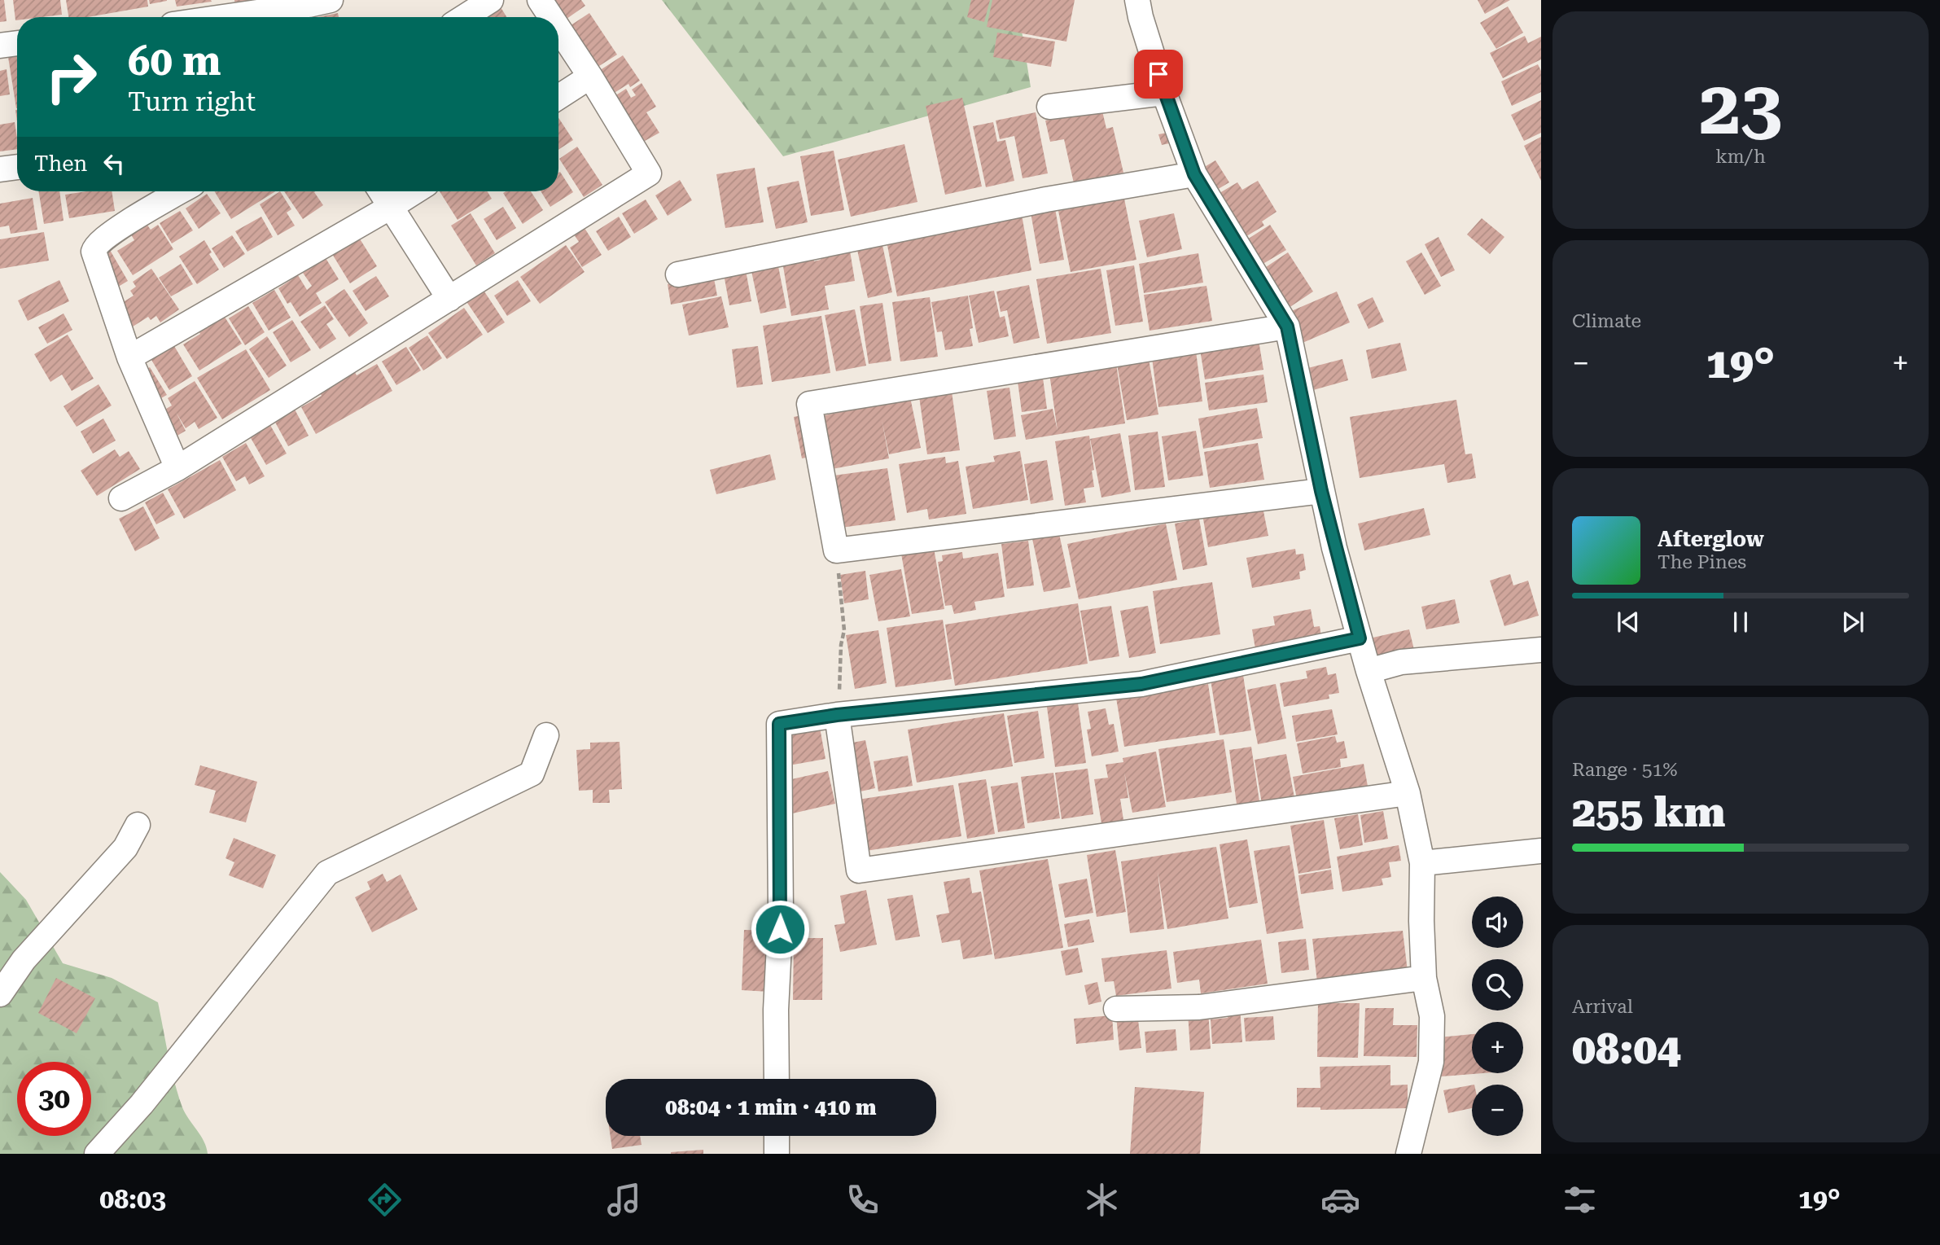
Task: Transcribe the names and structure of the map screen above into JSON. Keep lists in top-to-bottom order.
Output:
{
  "page": {
    "tile": [
      ["23", "km/h"],
      "Climate",
      ["Range · 51%", "255 km"],
      ["Arrival", "08:04"]
    ],
    "turn": ["60 m", "Turn right"],
    "then": "Then",
    "heat": ["−", "19°", "+"],
    "song": ["Afterglow", "The Pines"],
    "map_buttons": ["+", "−"],
    "limit": "30",
    "trip": "08:04 · 1 min · 410 m",
    "tabs": ["08:03", "19°"]
  }
}
